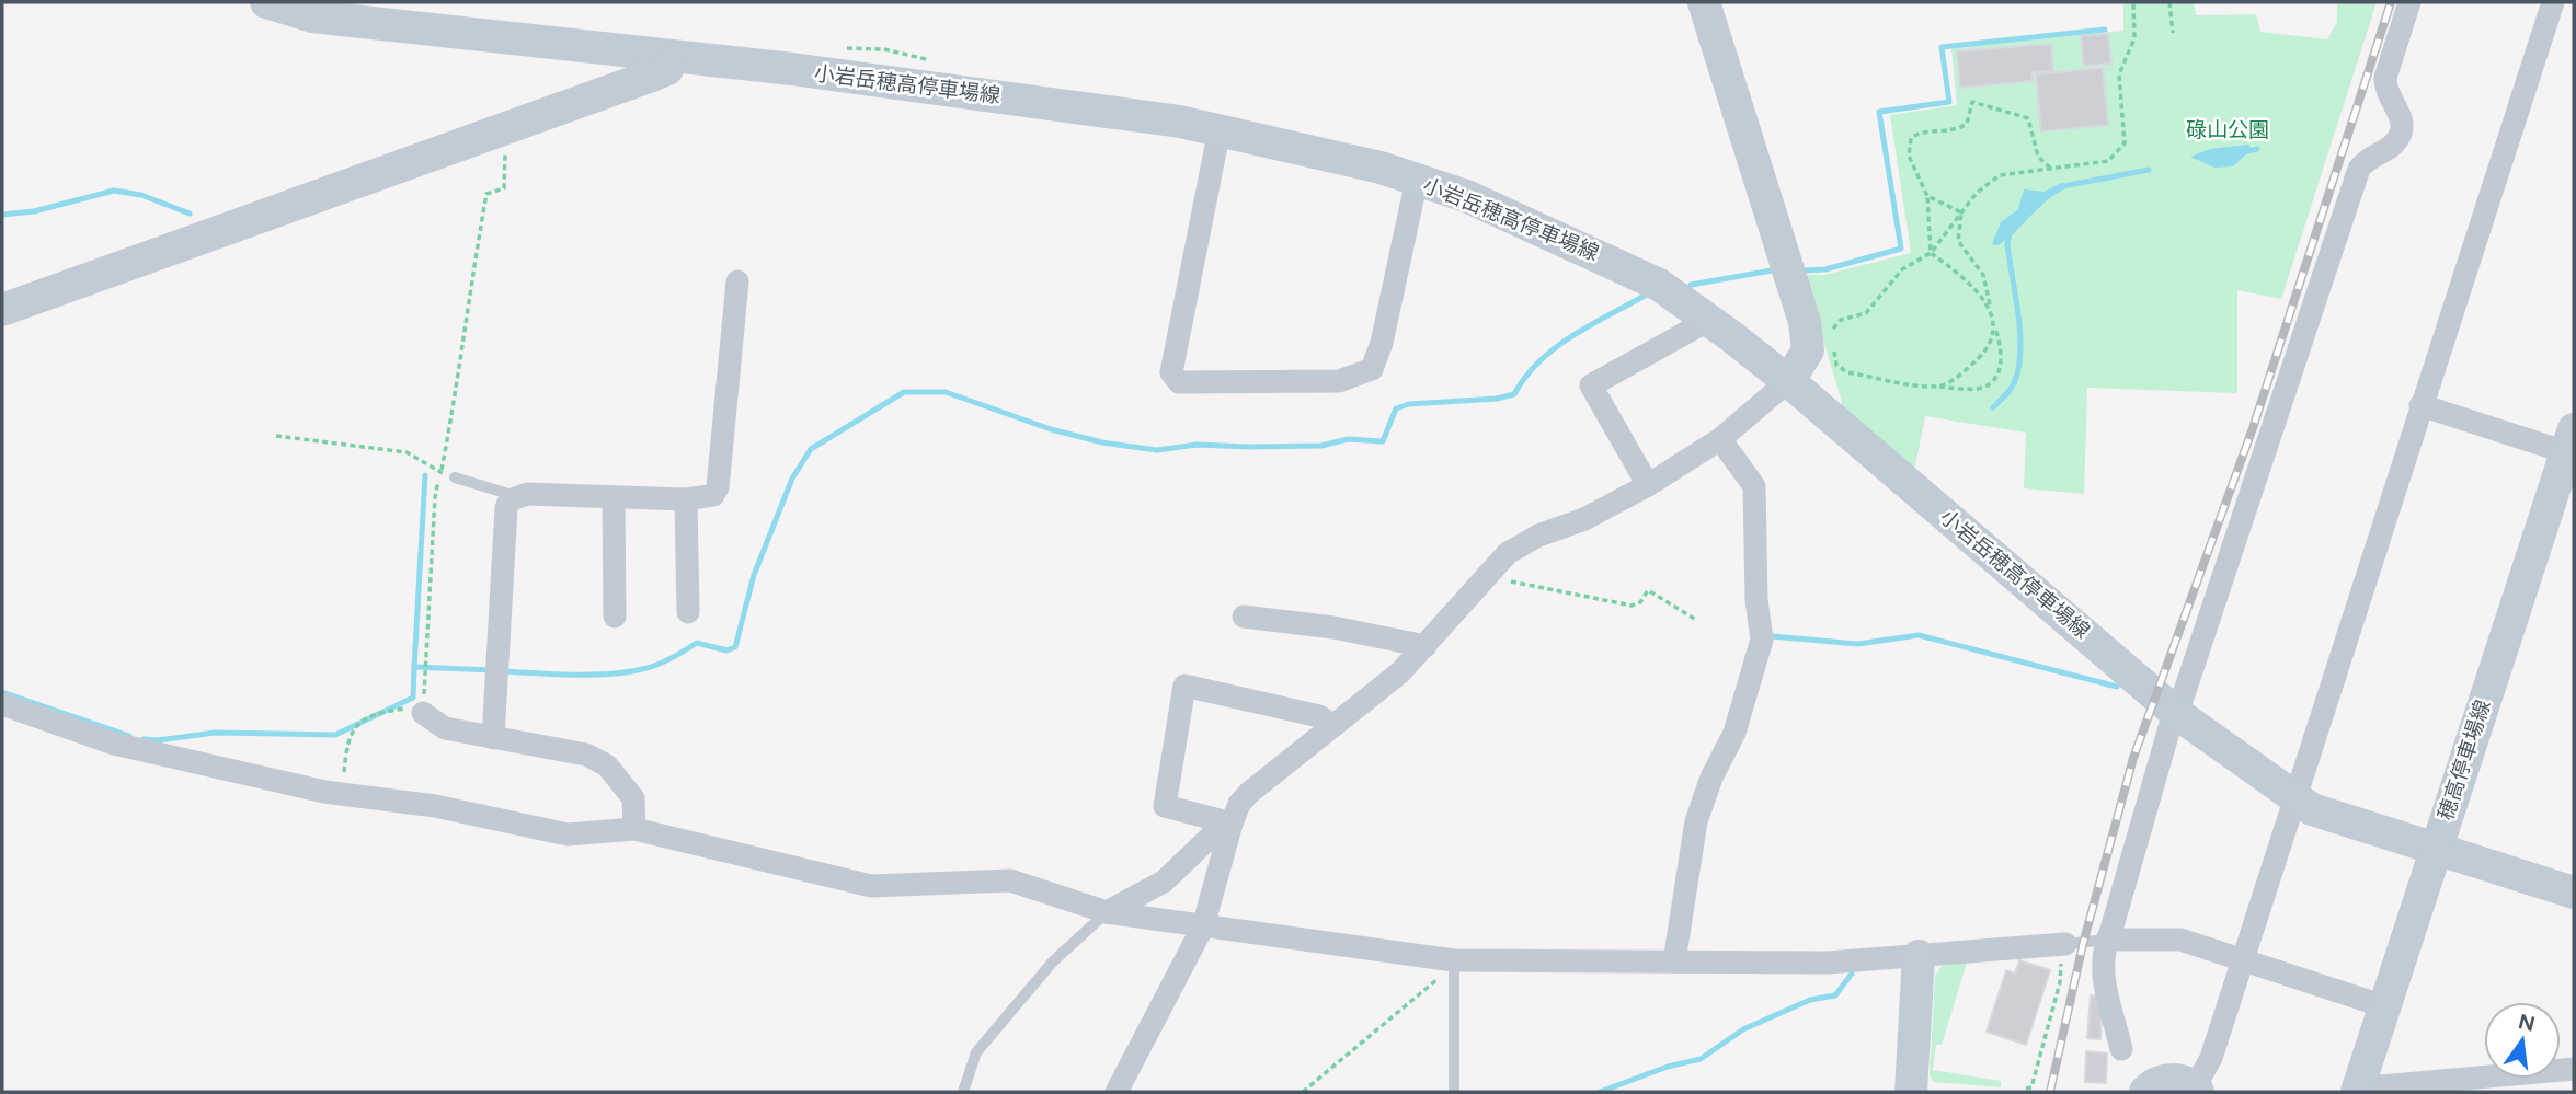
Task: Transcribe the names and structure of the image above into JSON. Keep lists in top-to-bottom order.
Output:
{
  "streets": {
    "main road": ["小岩岳穂高停車場線", "穂高停車場線"]
  },
  "crossings": [
    ["小岩岳穂高停車場線", "穂高停車場線"]
  ],
  "parks": ["碌山公園"],
  "north": "top"
}
